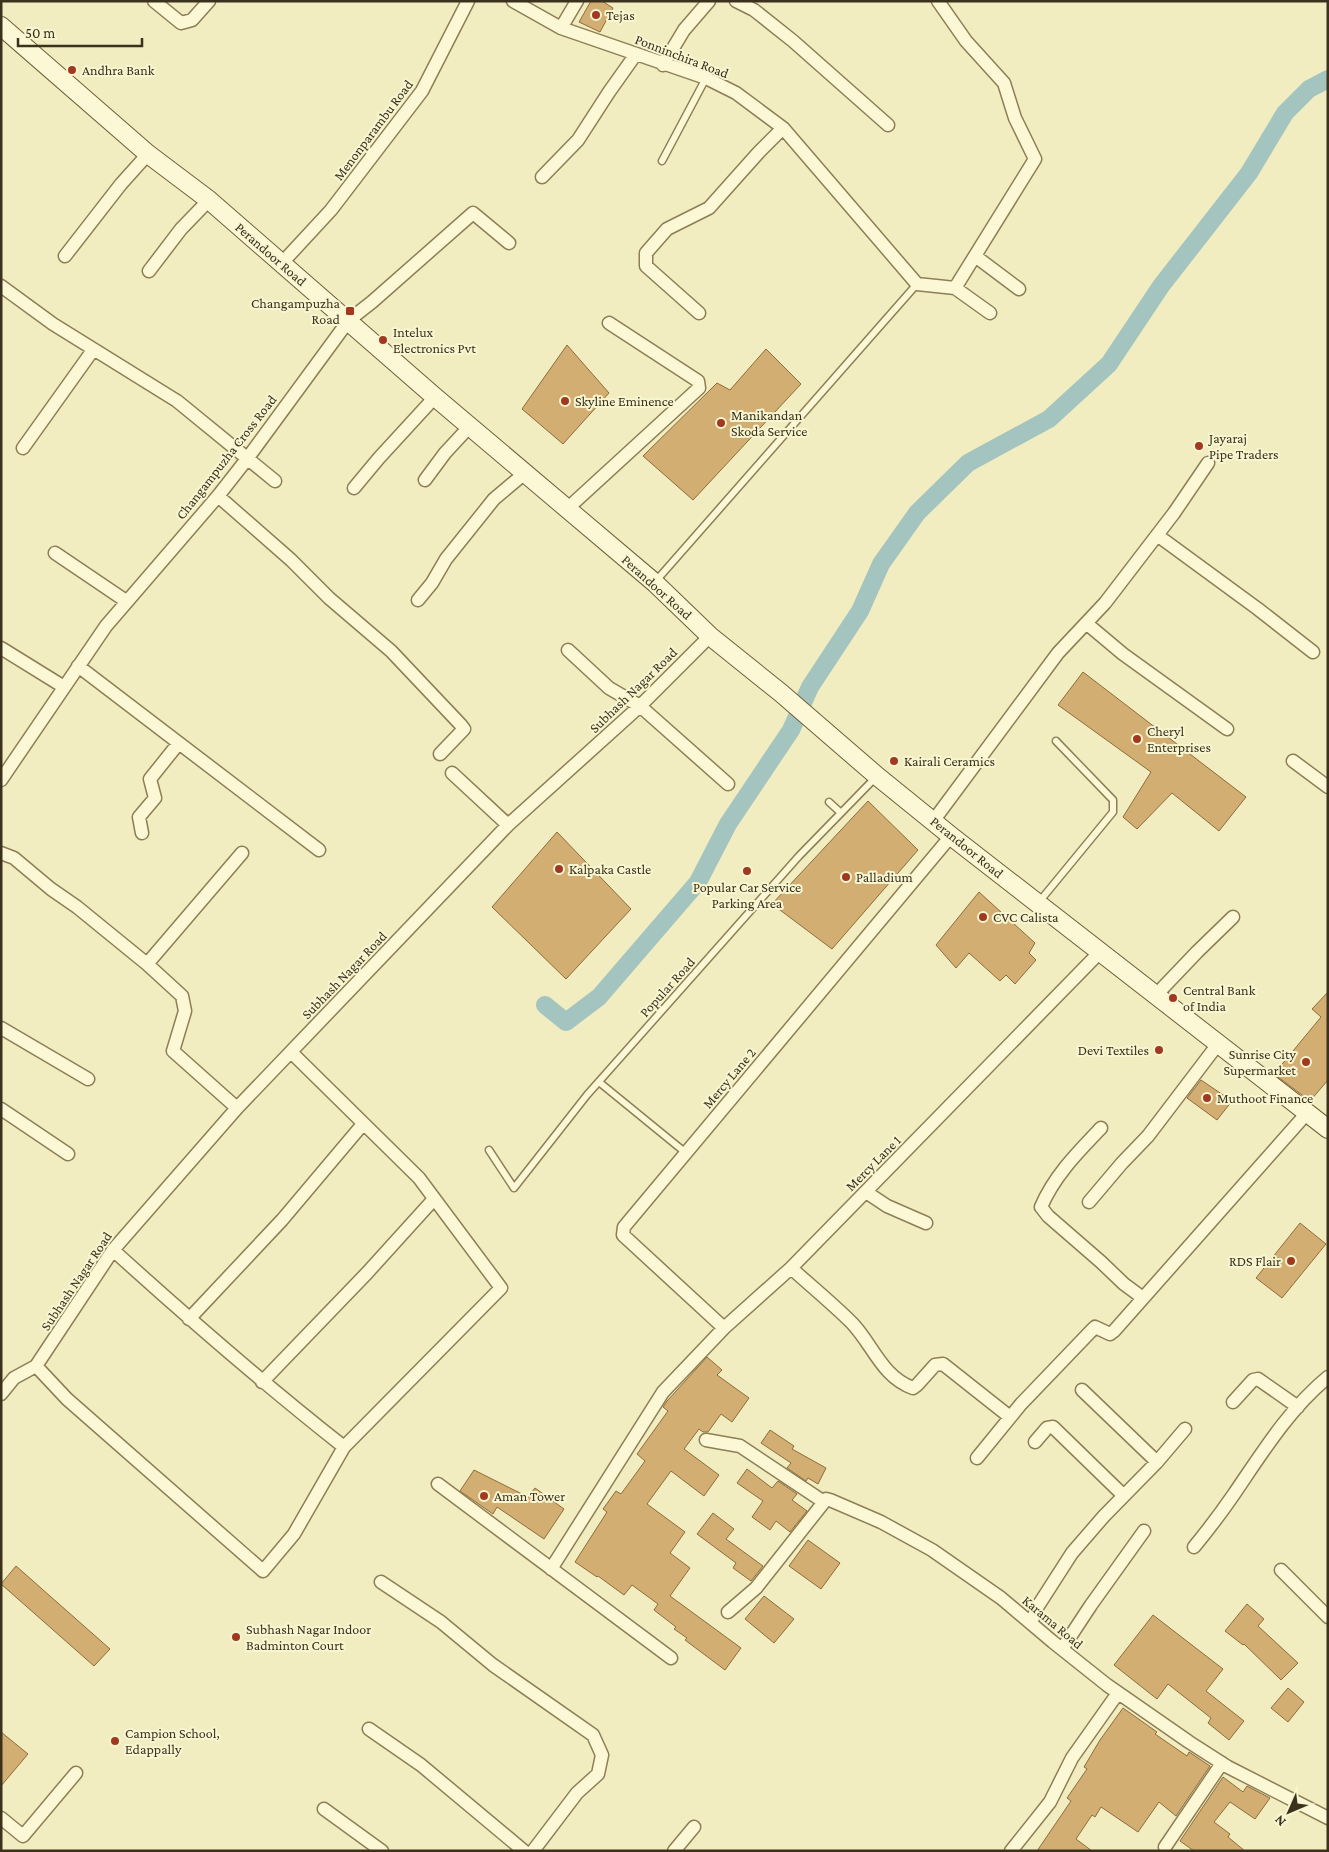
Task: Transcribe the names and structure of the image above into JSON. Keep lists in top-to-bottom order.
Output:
{
  "streets": {
    "main road": ["Perandoor Road"],
    "street": [
      "Ponninchira Road",
      "Menonparambu Road",
      "Changampuzha Cross Road",
      "Subhash Nagar Road",
      "Mercy Lane 2",
      "Mercy Lane 1",
      "Karama Road"
    ],
    "lane": ["Popular Road"]
  },
  "crossings": [
    ["Menonparambu Road", "Perandoor Road"],
    ["Perandoor Road", "Changampuzha Cross Road"],
    ["Perandoor Road", "Subhash Nagar Road"],
    ["Perandoor Road", "Popular Road"],
    ["Perandoor Road", "Mercy Lane 2"],
    ["Perandoor Road", "Mercy Lane 1"],
    ["Mercy Lane 2", "Mercy Lane 1"]
  ],
  "places": {
    "other": [
      "Tejas",
      "Andhra Bank",
      "Intelux Electronics Pvt",
      "Skyline Eminence",
      "Manikandan Skoda Service",
      "Jayaraj Pipe Traders",
      "Cheryl Enterprises",
      "Kairali Ceramics",
      "Kalpaka Castle",
      "Popular Car Service Parking Area",
      "Palladium",
      "CVC Calista",
      "Central Bank of India",
      "Devi Textiles",
      "Sunrise City Supermarket",
      "Muthoot Finance",
      "RDS Flair",
      "Aman Tower",
      "Subhash Nagar Indoor Badminton Court",
      "Campion School, Edappally"
    ],
    "transit": ["Changampuzha Road"]
  },
  "scale_bar": "50 m",
  "north": "bottom left"
}
